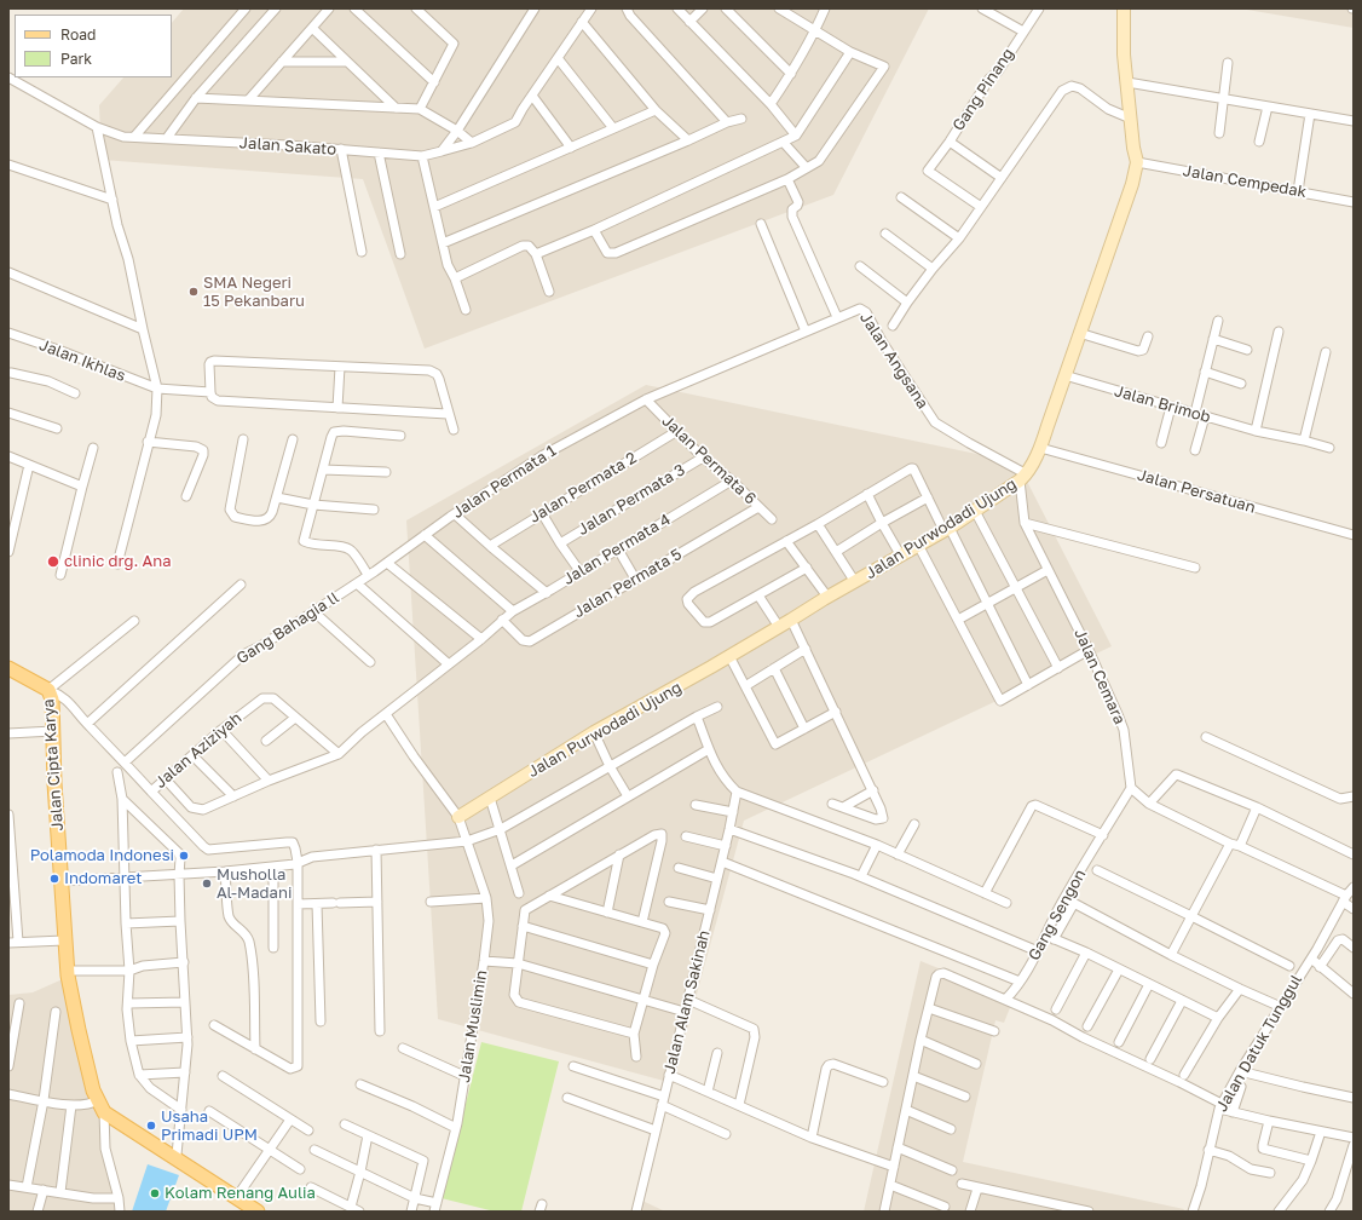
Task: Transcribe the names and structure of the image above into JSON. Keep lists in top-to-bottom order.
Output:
{
  "streets": {
    "main road": ["Jalan Cipta Karya"],
    "street": [
      "Gang Pinang",
      "Jalan Sakato",
      "Jalan Cempedak",
      "Jalan Ikhlas",
      "Jalan Angsana",
      "Jalan Brimob",
      "Jalan Permata 6",
      "Jalan Permata 1",
      "Jalan Permata 2",
      "Jalan Persatuan",
      "Jalan Permata 3",
      "Jalan Purwodadi Ujung",
      "Jalan Permata 4",
      "Jalan Permata 5",
      "Gang Bahagia ll",
      "Jalan Cemara",
      "Jalan Aziziyah",
      "Gang Sengon",
      "Jalan Alam Sakinah",
      "Jalan Muslimin",
      "Jalan Datuk Tunggul"
    ]
  },
  "crossings": [
    ["Jalan Cempedak", "Jalan Purwodadi Ujung"],
    ["Jalan Angsana", "Jalan Permata 6"],
    ["Jalan Angsana", "Jalan Permata 1"],
    ["Jalan Angsana", "Jalan Purwodadi Ujung"],
    ["Jalan Angsana", "Jalan Cemara"],
    ["Jalan Brimob", "Jalan Purwodadi Ujung"],
    ["Jalan Permata 6", "Jalan Permata 1"],
    ["Jalan Permata 6", "Jalan Permata 2"],
    ["Jalan Permata 6", "Jalan Permata 3"],
    ["Jalan Permata 6", "Jalan Permata 4"],
    ["Jalan Permata 6", "Jalan Permata 5"],
    ["Jalan Permata 1", "Gang Bahagia ll"],
    ["Jalan Persatuan", "Jalan Purwodadi Ujung"],
    ["Jalan Purwodadi Ujung", "Jalan Cemara"],
    ["Jalan Permata 4", "Jalan Permata 5"],
    ["Jalan Permata 4", "Jalan Aziziyah"],
    ["Gang Bahagia ll", "Jalan Aziziyah"],
    ["Jalan Cemara", "Gang Sengon"],
    ["Jalan Aziziyah", "Jalan Cipta Karya"]
  ],
  "places": [
    "SMA Negeri 15 Pekanbaru",
    "clinic drg. Ana",
    "Polamoda Indonesi",
    "Indomaret",
    "Musholla Al-Madani",
    "Usaha Primadi UPM",
    "Kolam Renang Aulia"
  ],
  "legend": ["Road", "Park"]
}
